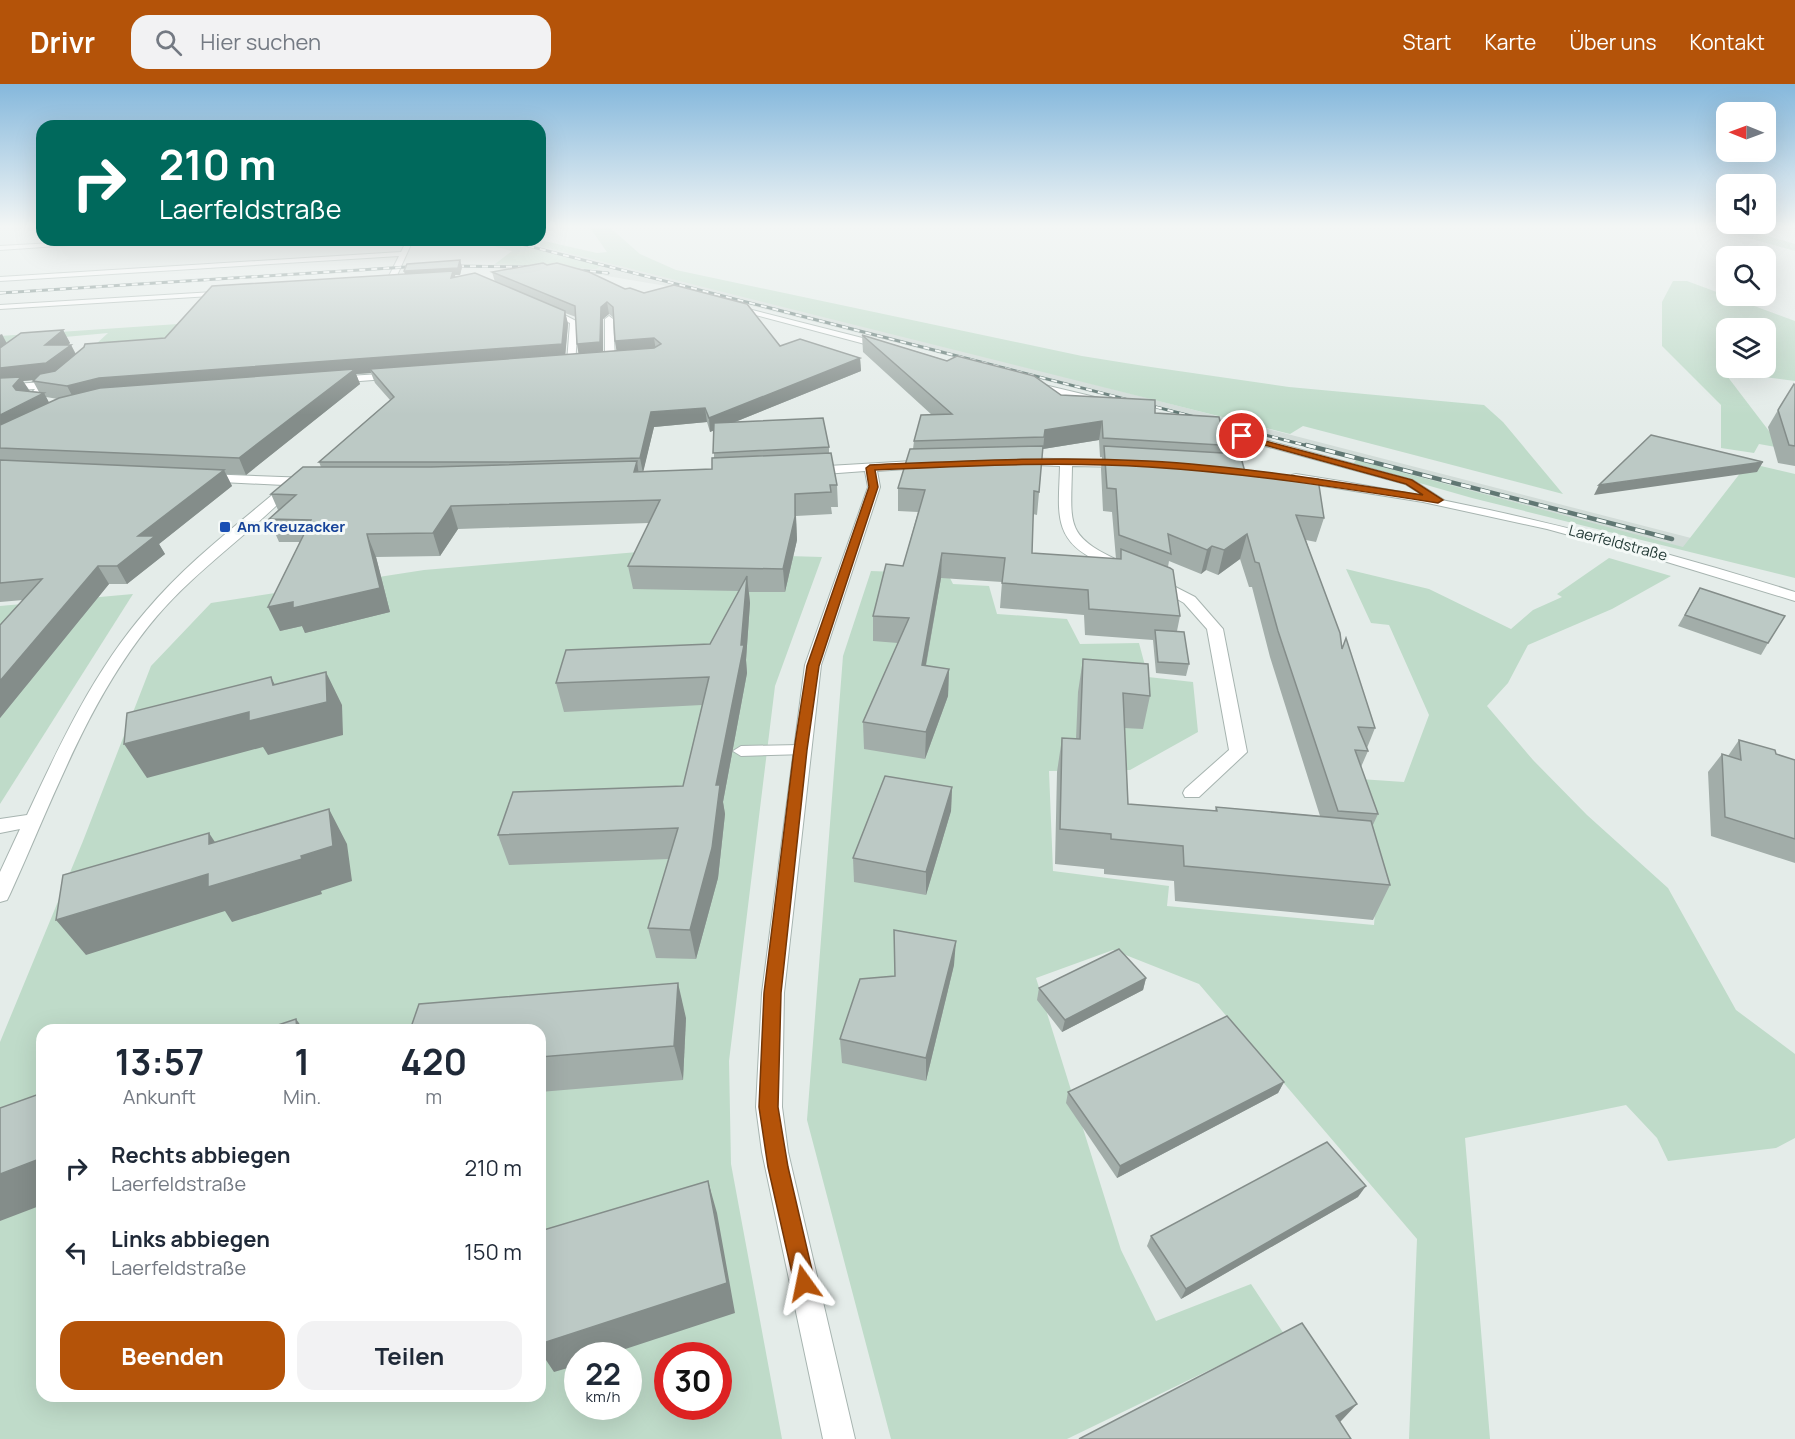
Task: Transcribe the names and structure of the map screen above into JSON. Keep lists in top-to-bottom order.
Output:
{
  "streets": {
    "street": ["Laerfeldstraße"]
  },
  "places": {
    "transit": ["Am Kreuzacker"]
  },
  "north": "left",
  "page": {
    "header": "Drivr",
    "search": "Hier suchen",
    "nav": [
      "Start",
      "Karte",
      "Über uns",
      "Kontakt"
    ],
    "turn": ["210 m", "Laerfeldstraße"],
    "eta": [
      "13:57",
      "Ankunft",
      "1",
      "Min.",
      "420",
      "m"
    ],
    "list": [
      {
        "name": "Rechts abbiegen",
        "note": "Laerfeldstraße",
        "value": "210 m"
      },
      {
        "name": "Links abbiegen",
        "note": "Laerfeldstraße",
        "value": "150 m"
      }
    ],
    "buttons": ["Beenden", "Teilen"],
    "speed": "22 km/h",
    "limit": "30"
  }
}
